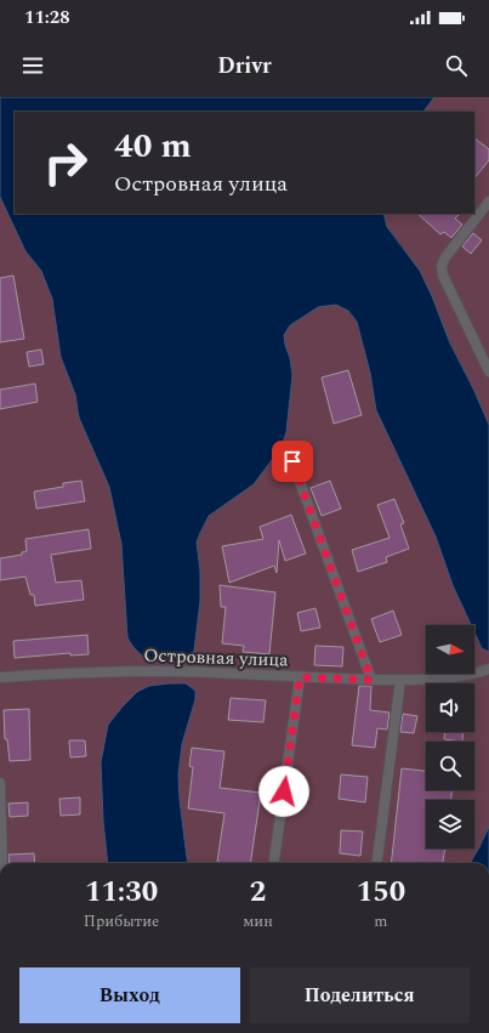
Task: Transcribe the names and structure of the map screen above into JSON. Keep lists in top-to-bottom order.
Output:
{
  "streets": {
    "lane": ["Островная улица"]
  },
  "north": "right",
  "page": {
    "status": "11:28",
    "header": "Drivr",
    "turn": ["40 m", "Островная улица"],
    "eta": [
      "11:30",
      "Прибытие",
      "2",
      "мин",
      "150",
      "m"
    ],
    "buttons": ["Выход", "Поделиться"]
  }
}
